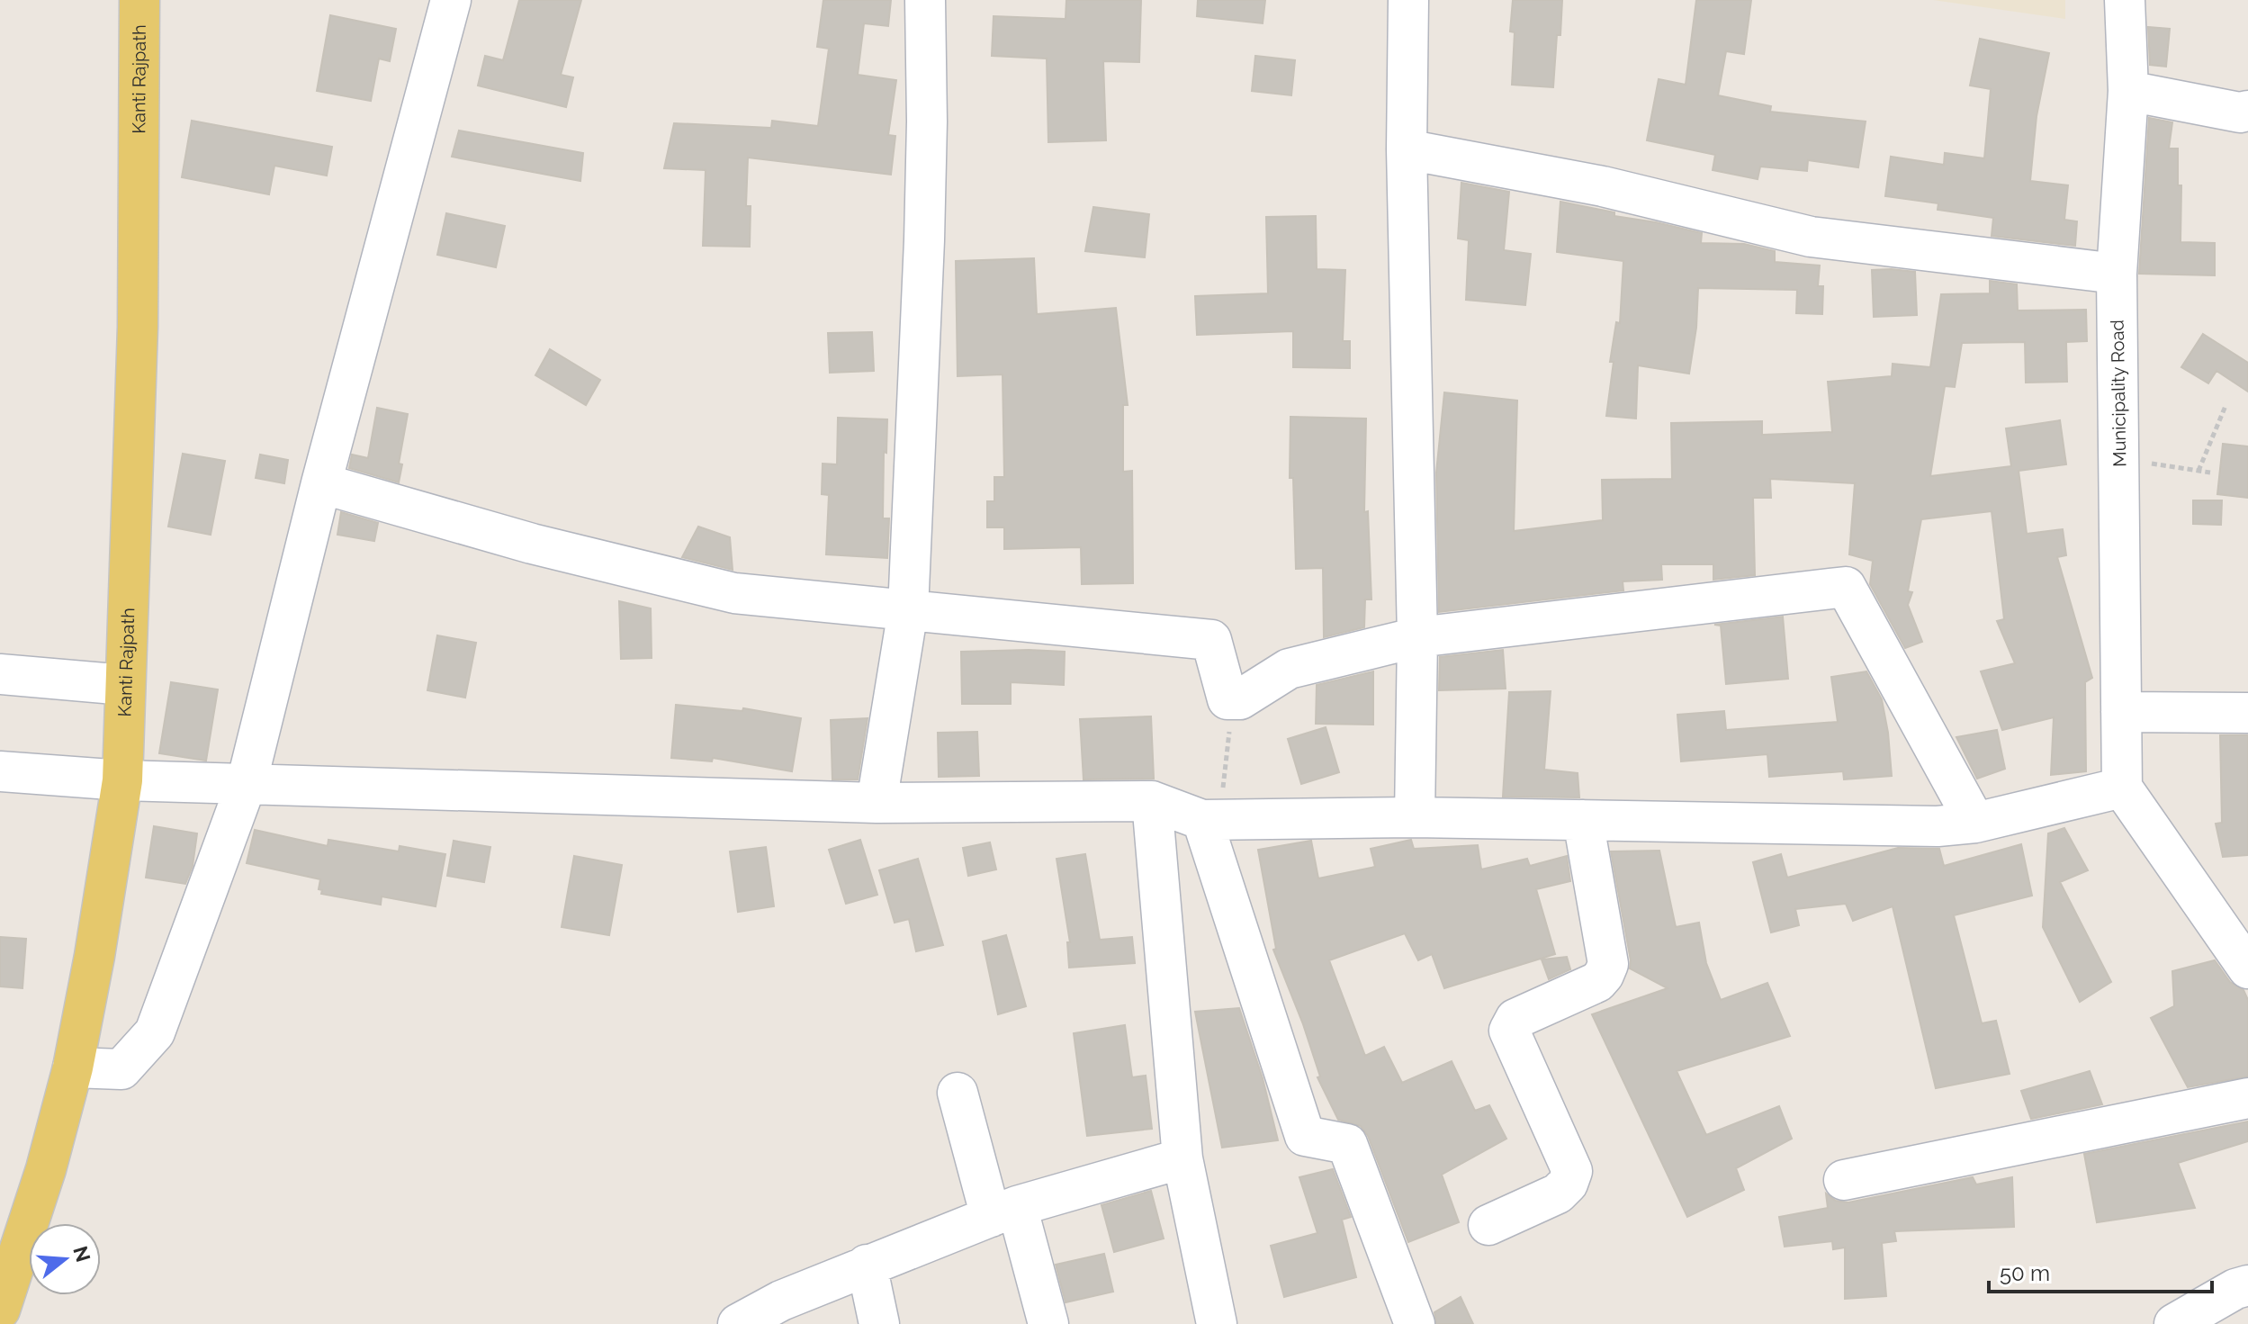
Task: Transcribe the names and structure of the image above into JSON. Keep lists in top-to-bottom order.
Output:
{
  "streets": {
    "main road": ["Kanti Rajpath"],
    "street": ["Municipality Road"]
  },
  "scale_bar": "50 m",
  "north": "right"
}
